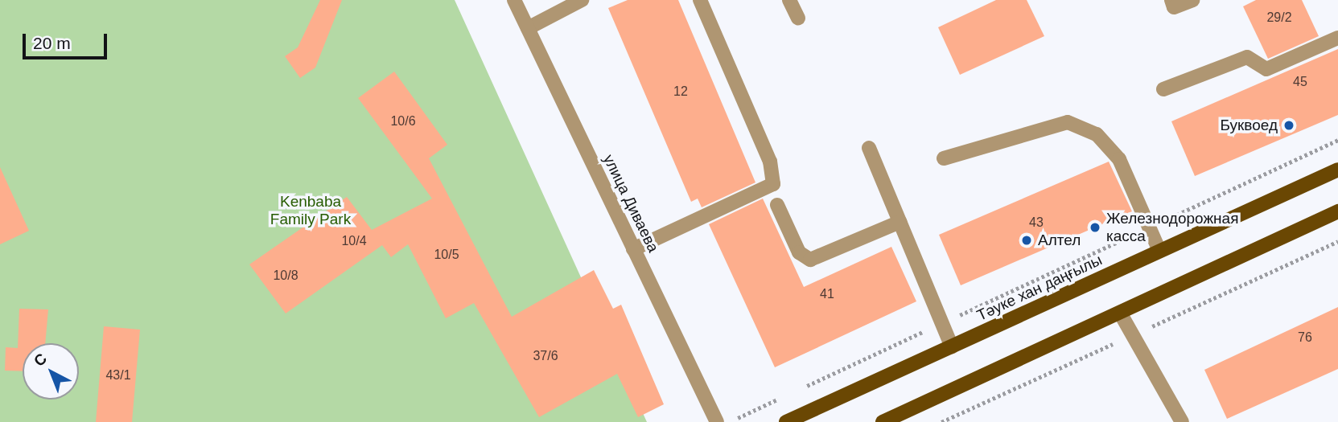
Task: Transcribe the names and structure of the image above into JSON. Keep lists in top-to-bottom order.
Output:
{
  "streets": {
    "main road": ["Тәуке хан даңғылы"],
    "street": ["улица Диваева"]
  },
  "parks": ["Kenbaba Family Park"],
  "places": ["Буквоед", "Железнодорожная касса", "Алтел"],
  "house_numbers": [
    "29/2",
    "45",
    "12",
    "10/6",
    "43",
    "10/4",
    "10/5",
    "10/8",
    "41",
    "76",
    "37/6",
    "43/1"
  ],
  "scale_bar": "20 m",
  "north": "top left"
}
